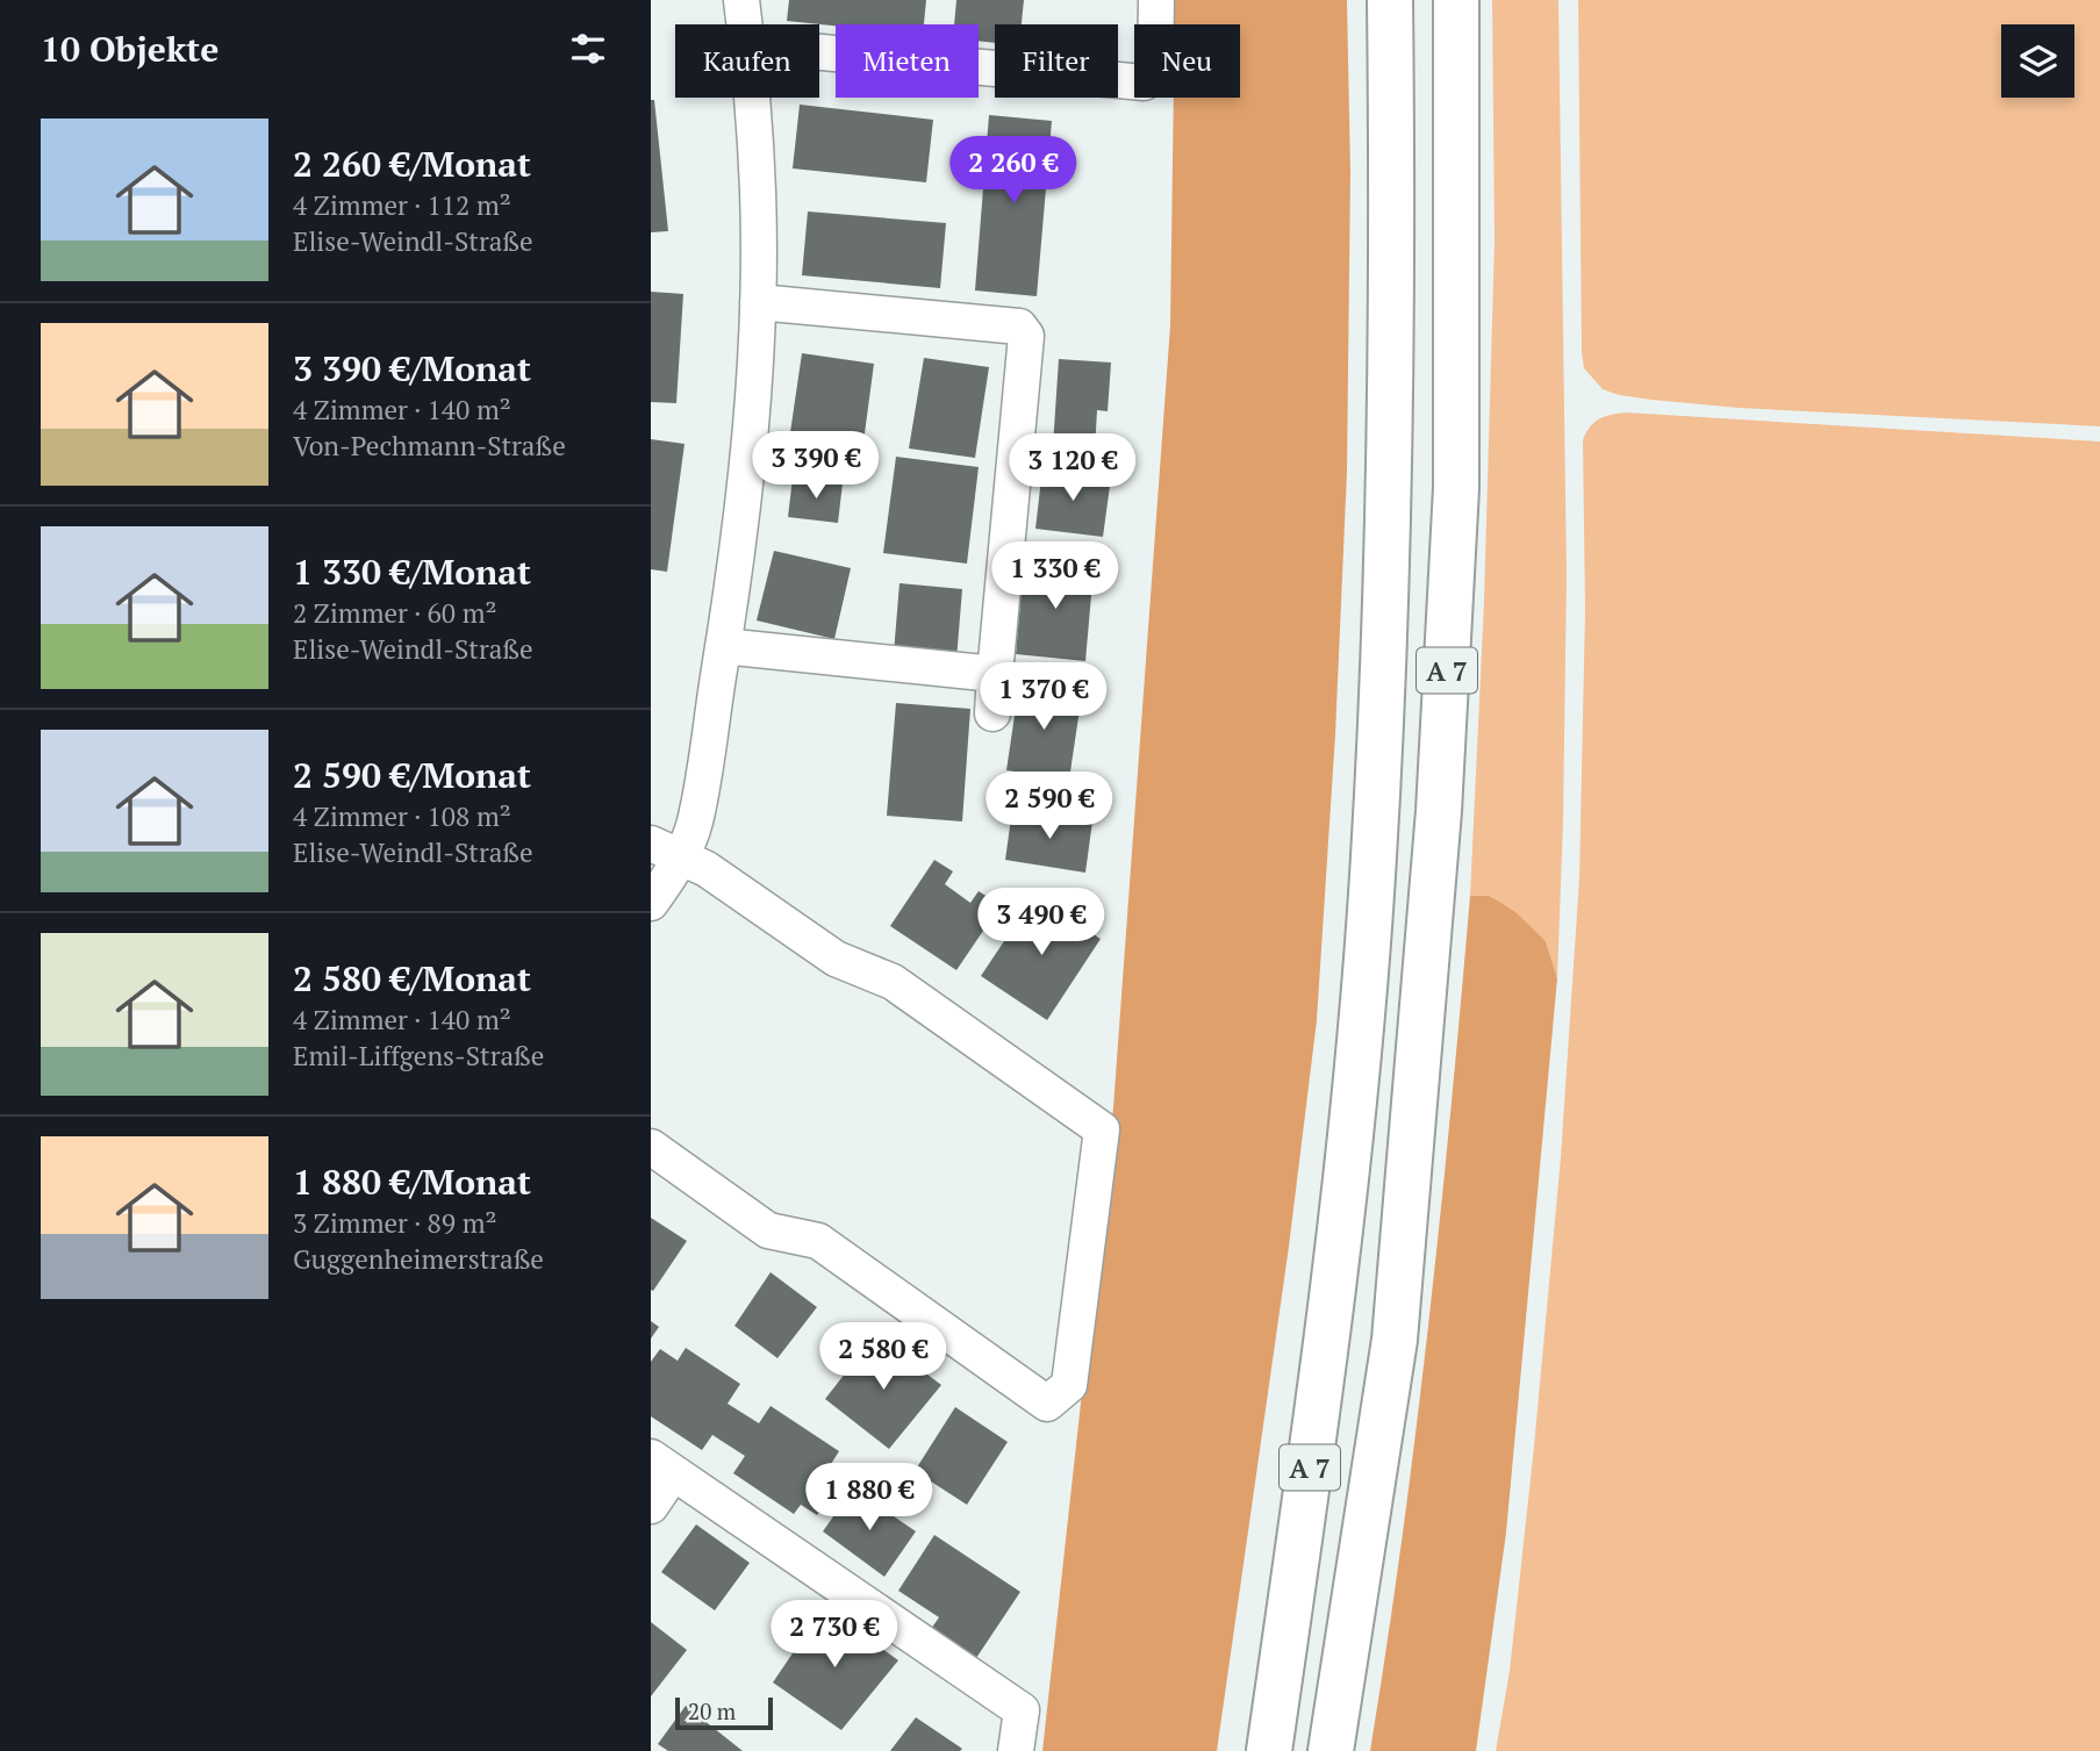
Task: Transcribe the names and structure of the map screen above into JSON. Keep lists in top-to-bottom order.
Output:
{
  "streets": {
    "highway": ["A 7"]
  },
  "scale_bar": "20 m",
  "page": {
    "heading": "10 Objekte",
    "chip": [
      "Kaufen",
      "Mieten",
      "Filter",
      "Neu"
    ],
    "list": [
      {
        "name": "2 260 €/Monat",
        "note": "4 Zimmer · 112 m² · Elise-Weindl-Straße"
      },
      {
        "name": "3 390 €/Monat",
        "note": "4 Zimmer · 140 m² · Von-Pechmann-Straße"
      },
      {
        "name": "1 330 €/Monat",
        "note": "2 Zimmer · 60 m² · Elise-Weindl-Straße"
      },
      {
        "name": "2 590 €/Monat",
        "note": "4 Zimmer · 108 m² · Elise-Weindl-Straße"
      },
      {
        "name": "2 580 €/Monat",
        "note": "4 Zimmer · 140 m² · Emil-Liffgens-Straße"
      },
      {
        "name": "1 880 €/Monat",
        "note": "3 Zimmer · 89 m² · Guggenheimerstraße"
      }
    ],
    "price": [
      "2 260 €",
      "3 390 €",
      "3 120 €",
      "1 330 €",
      "1 370 €",
      "2 590 €",
      "3 490 €",
      "2 580 €",
      "1 880 €",
      "2 730 €"
    ],
    "scale": "20 m"
  }
}
